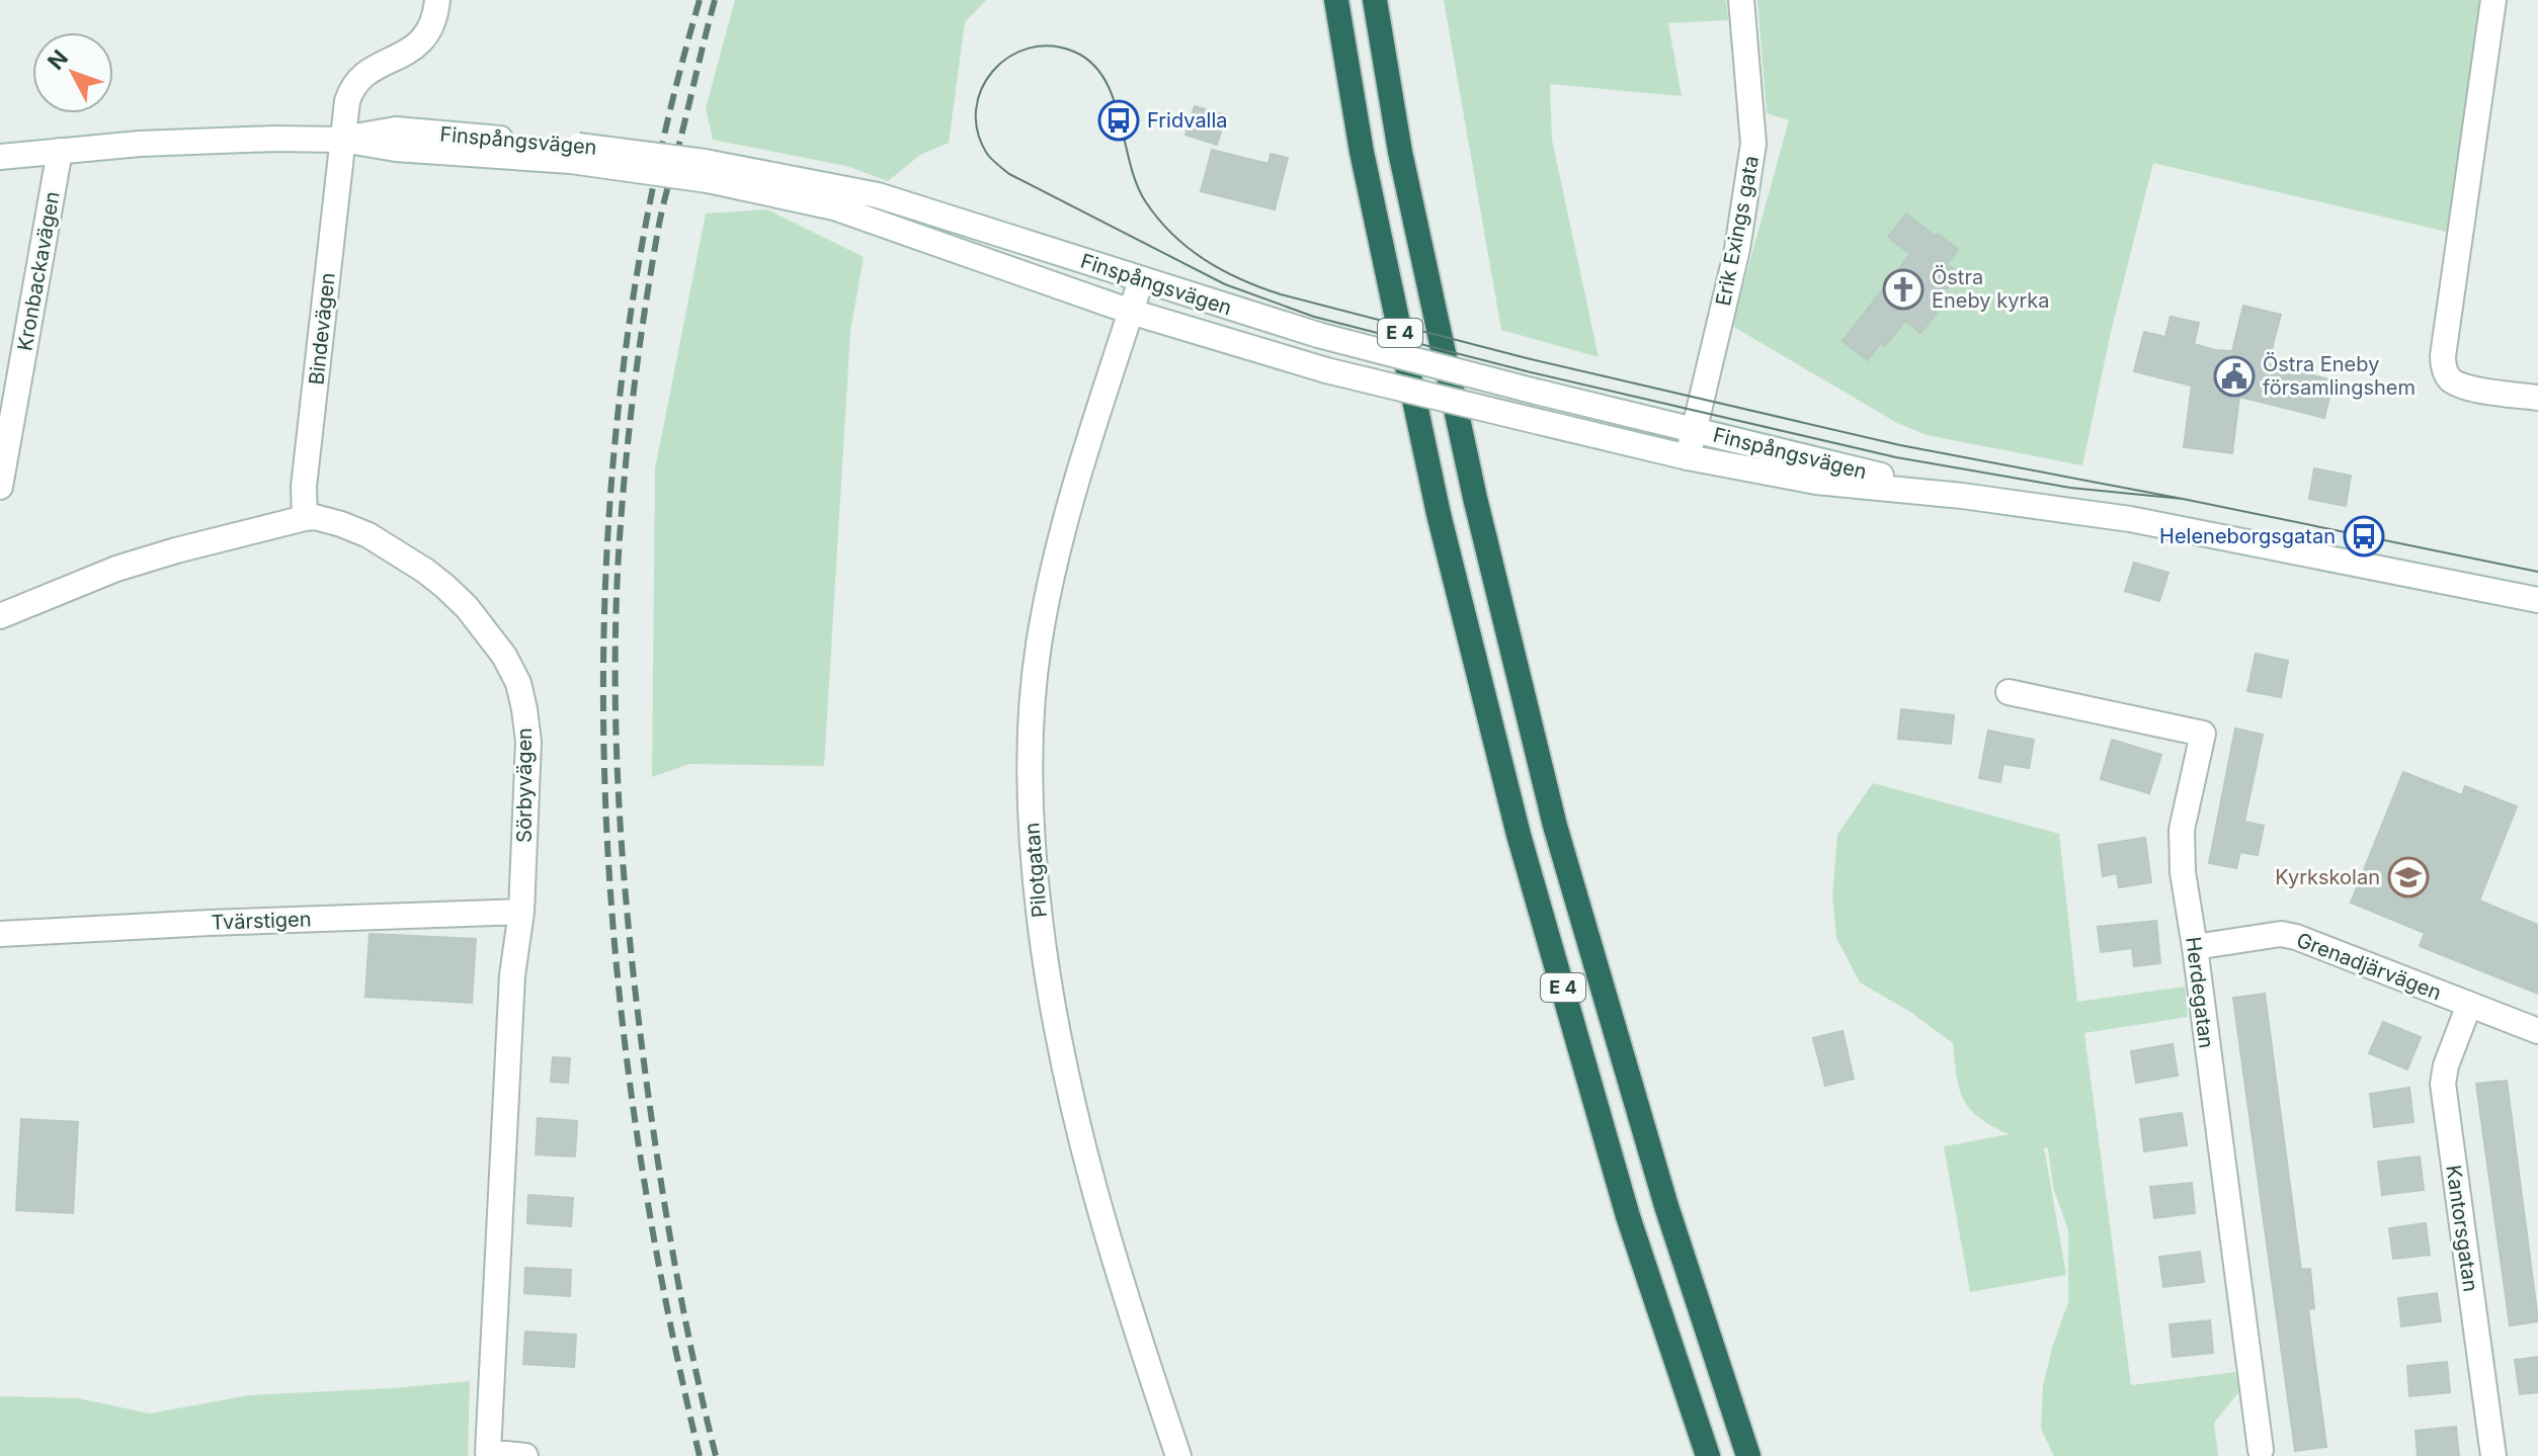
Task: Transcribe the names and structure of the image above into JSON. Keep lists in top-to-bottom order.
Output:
{
  "streets": {
    "highway": ["E 4"],
    "street": [
      "Finspångsvägen",
      "Erik Exings gata",
      "Kronbackavägen",
      "Bindevägen",
      "Sörbyvägen",
      "Pilotgatan",
      "Tvärstigen",
      "Grenadjärvägen",
      "Herdegatan",
      "Kantorsgatan"
    ]
  },
  "crossings": [
    ["Finspångsvägen", "Erik Exings gata"],
    ["Finspångsvägen", "Kronbackavägen"],
    ["Finspångsvägen", "Bindevägen"],
    ["Finspångsvägen", "Pilotgatan"],
    ["Bindevägen", "Sörbyvägen"],
    ["Sörbyvägen", "Tvärstigen"],
    ["Grenadjärvägen", "Herdegatan"],
    ["Grenadjärvägen", "Kantorsgatan"]
  ],
  "places": {
    "bus stop": ["Fridvalla", "Heleneborgsgatan"],
    "church": ["Östra Eneby kyrka"],
    "public building": ["Östra Eneby församlingshem"],
    "school or university": ["Kyrkskolan"]
  },
  "north": "top left"
}
